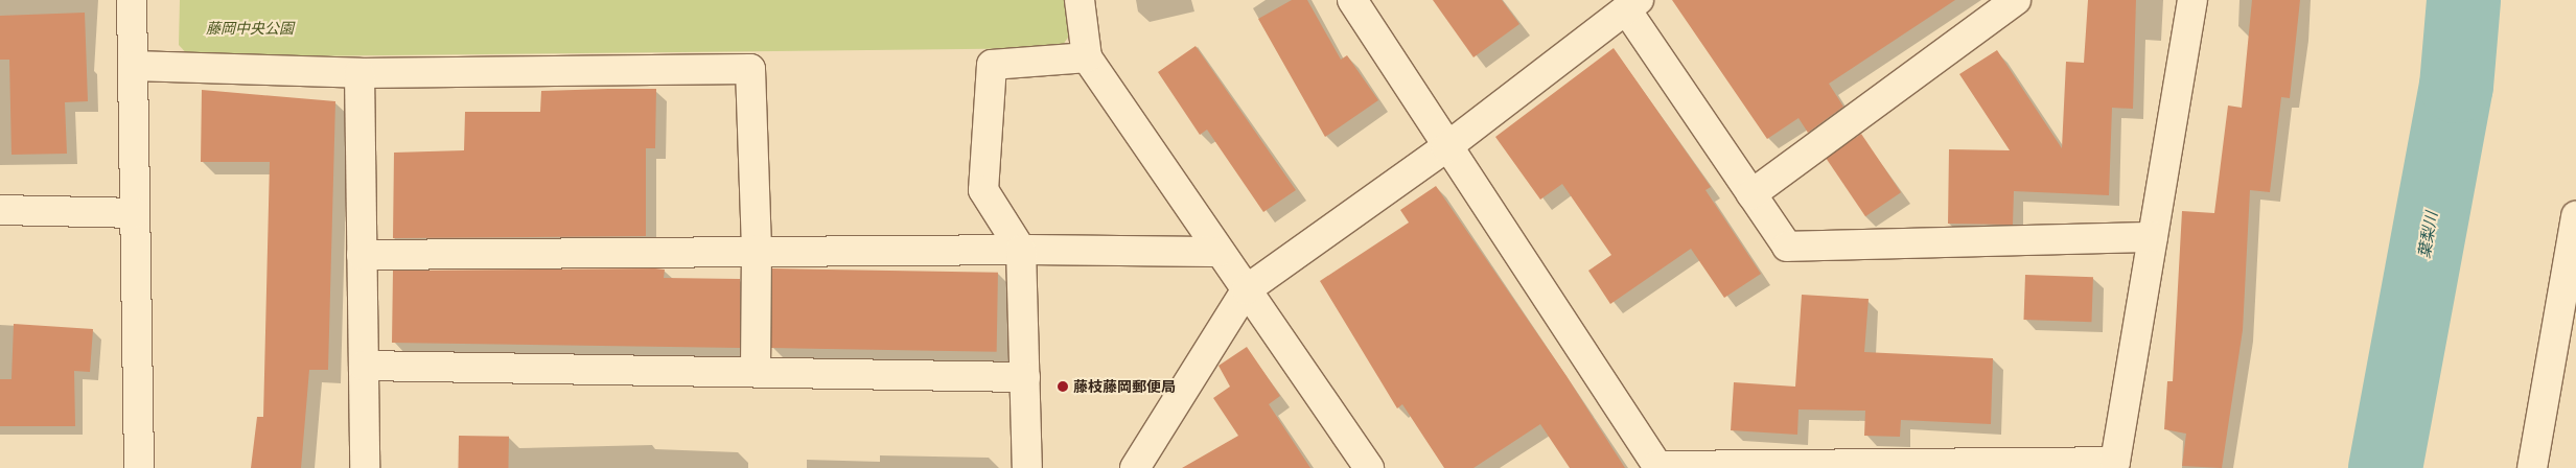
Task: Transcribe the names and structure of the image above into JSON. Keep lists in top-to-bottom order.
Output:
{
  "water": ["葉梨川"],
  "parks": ["藤岡中央公園"],
  "places": ["藤枝藤岡郵便局"]
}
